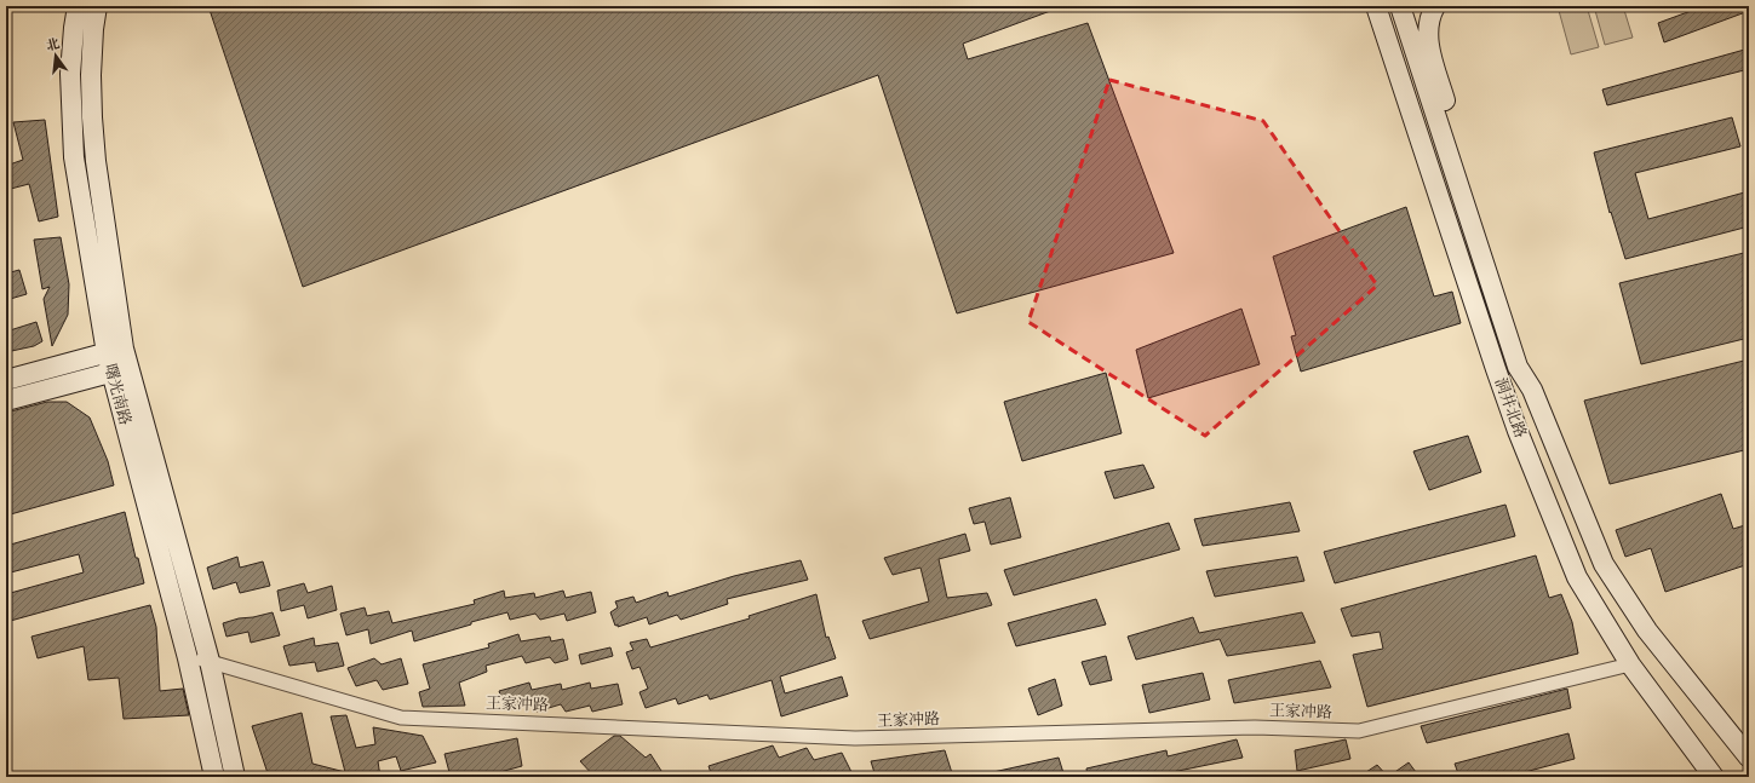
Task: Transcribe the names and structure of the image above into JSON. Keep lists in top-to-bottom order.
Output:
{
  "streets": {
    "main road": ["曙光南路", "洞井北路"],
    "street": ["王家冲路"]
  },
  "crossings": [
    ["曙光南路", "王家冲路"],
    ["洞井北路", "王家冲路"]
  ],
  "north": "top"
}
